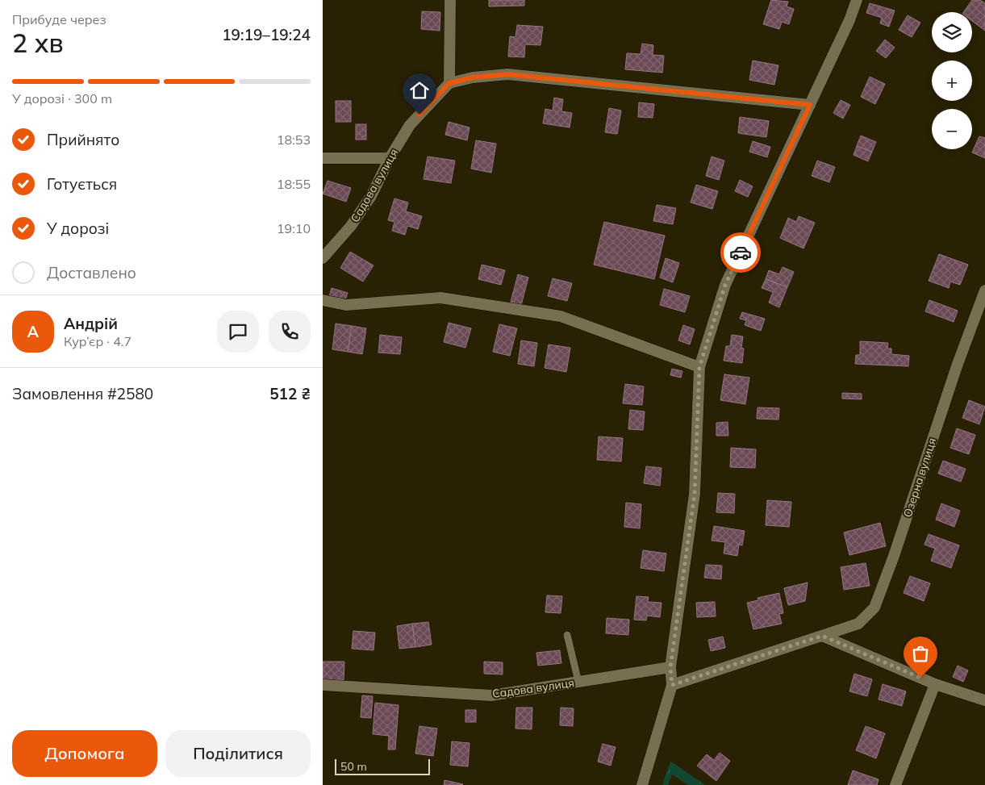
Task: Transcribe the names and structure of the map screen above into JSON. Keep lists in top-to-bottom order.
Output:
{
  "streets": {
    "street": ["Садова вулиця", "Озерна вулиця"]
  },
  "scale_bar": "50 m",
  "page": {
    "heading": ["2 хв", "Прибуде через", "19:19–19:24"],
    "panel": [
      "Андрій",
      "Кур’єр · 4.7",
      "Замовлення #2580",
      "512 ₴"
    ],
    "map_buttons": ["+", "−"],
    "bar": "У дорозі · 300 m",
    "list": [
      ["Прийнято", "18:53"],
      ["Готується", "18:55"],
      ["У дорозі", "19:10"],
      "Доставлено"
    ],
    "round": "А",
    "buttons": ["Допомога", "Поділитися"],
    "scale": "50 m"
  }
}
